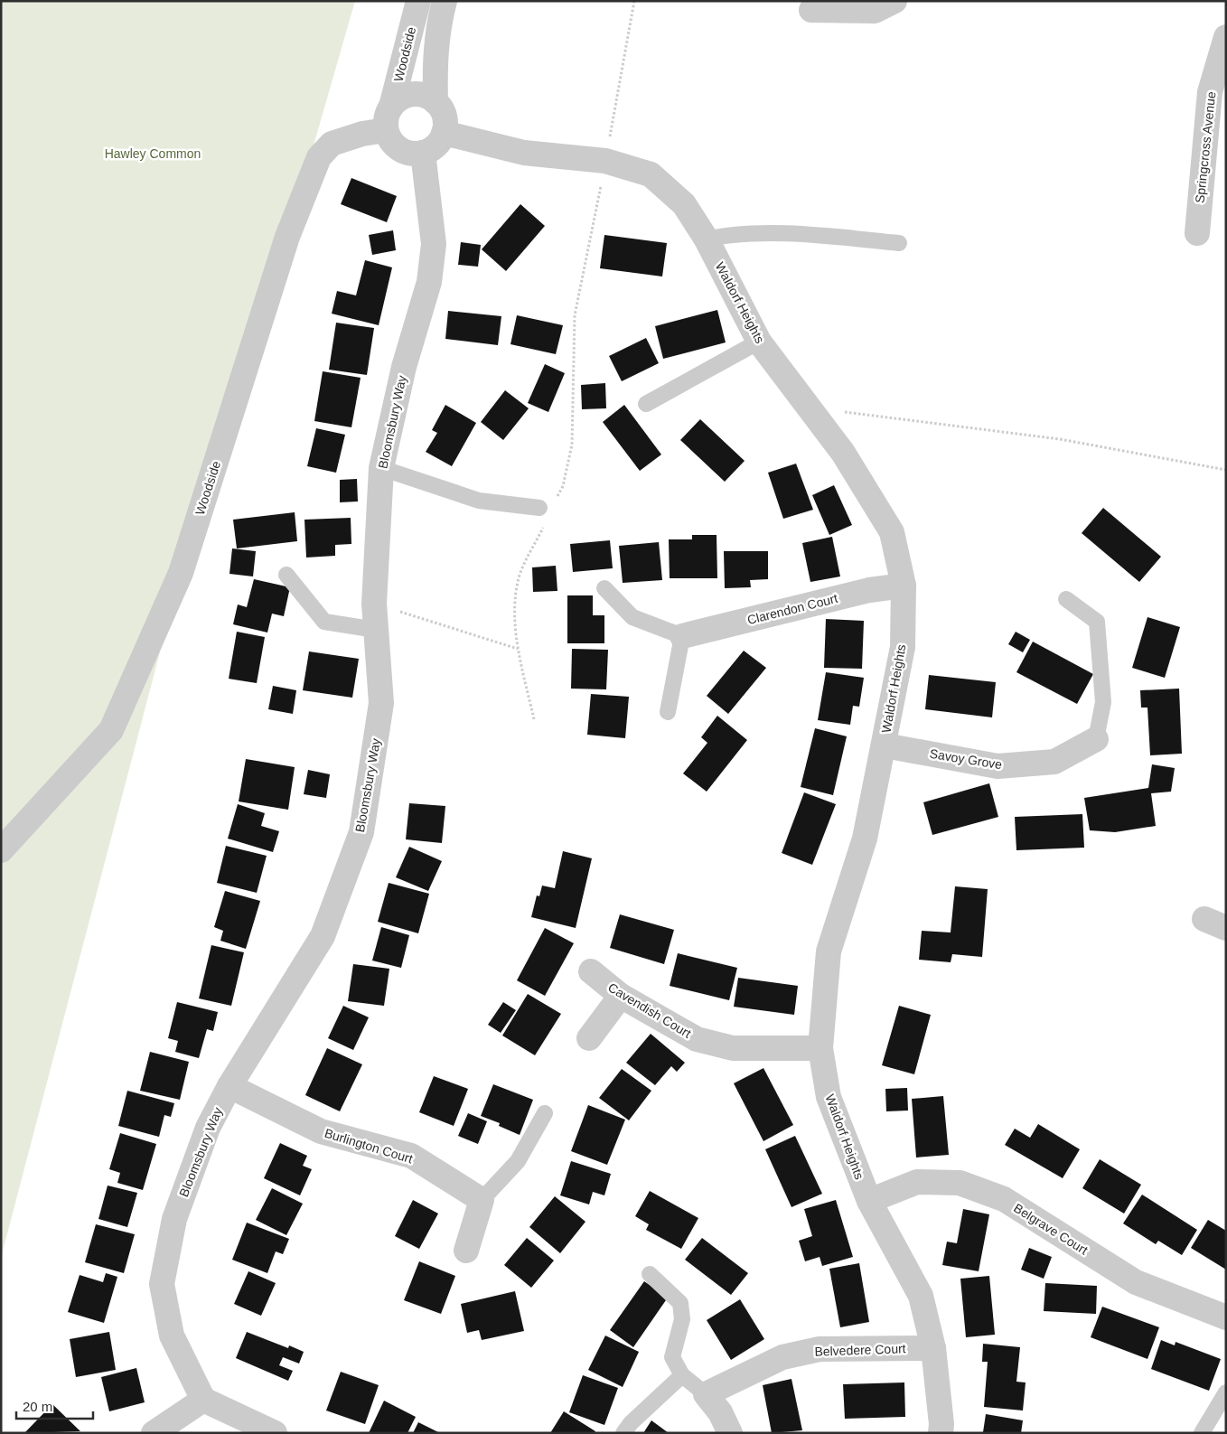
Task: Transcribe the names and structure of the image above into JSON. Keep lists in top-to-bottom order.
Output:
{
  "streets": {
    "street": [
      "Woodside",
      "Springcross Avenue",
      "Waldorf Heights",
      "Bloomsbury Way",
      "Clarendon Court",
      "Savoy Grove",
      "Cavendish Court",
      "Burlington Court",
      "Belgrave Court",
      "Belvedere Court"
    ]
  },
  "crossings": [
    ["Woodside", "Waldorf Heights"],
    ["Woodside", "Bloomsbury Way"],
    ["Waldorf Heights", "Bloomsbury Way"],
    ["Waldorf Heights", "Clarendon Court"],
    ["Waldorf Heights", "Savoy Grove"],
    ["Waldorf Heights", "Cavendish Court"],
    ["Waldorf Heights", "Belgrave Court"],
    ["Waldorf Heights", "Belvedere Court"],
    ["Bloomsbury Way", "Burlington Court"]
  ],
  "parks": ["Hawley Common"],
  "scale_bar": "20 m"
}
